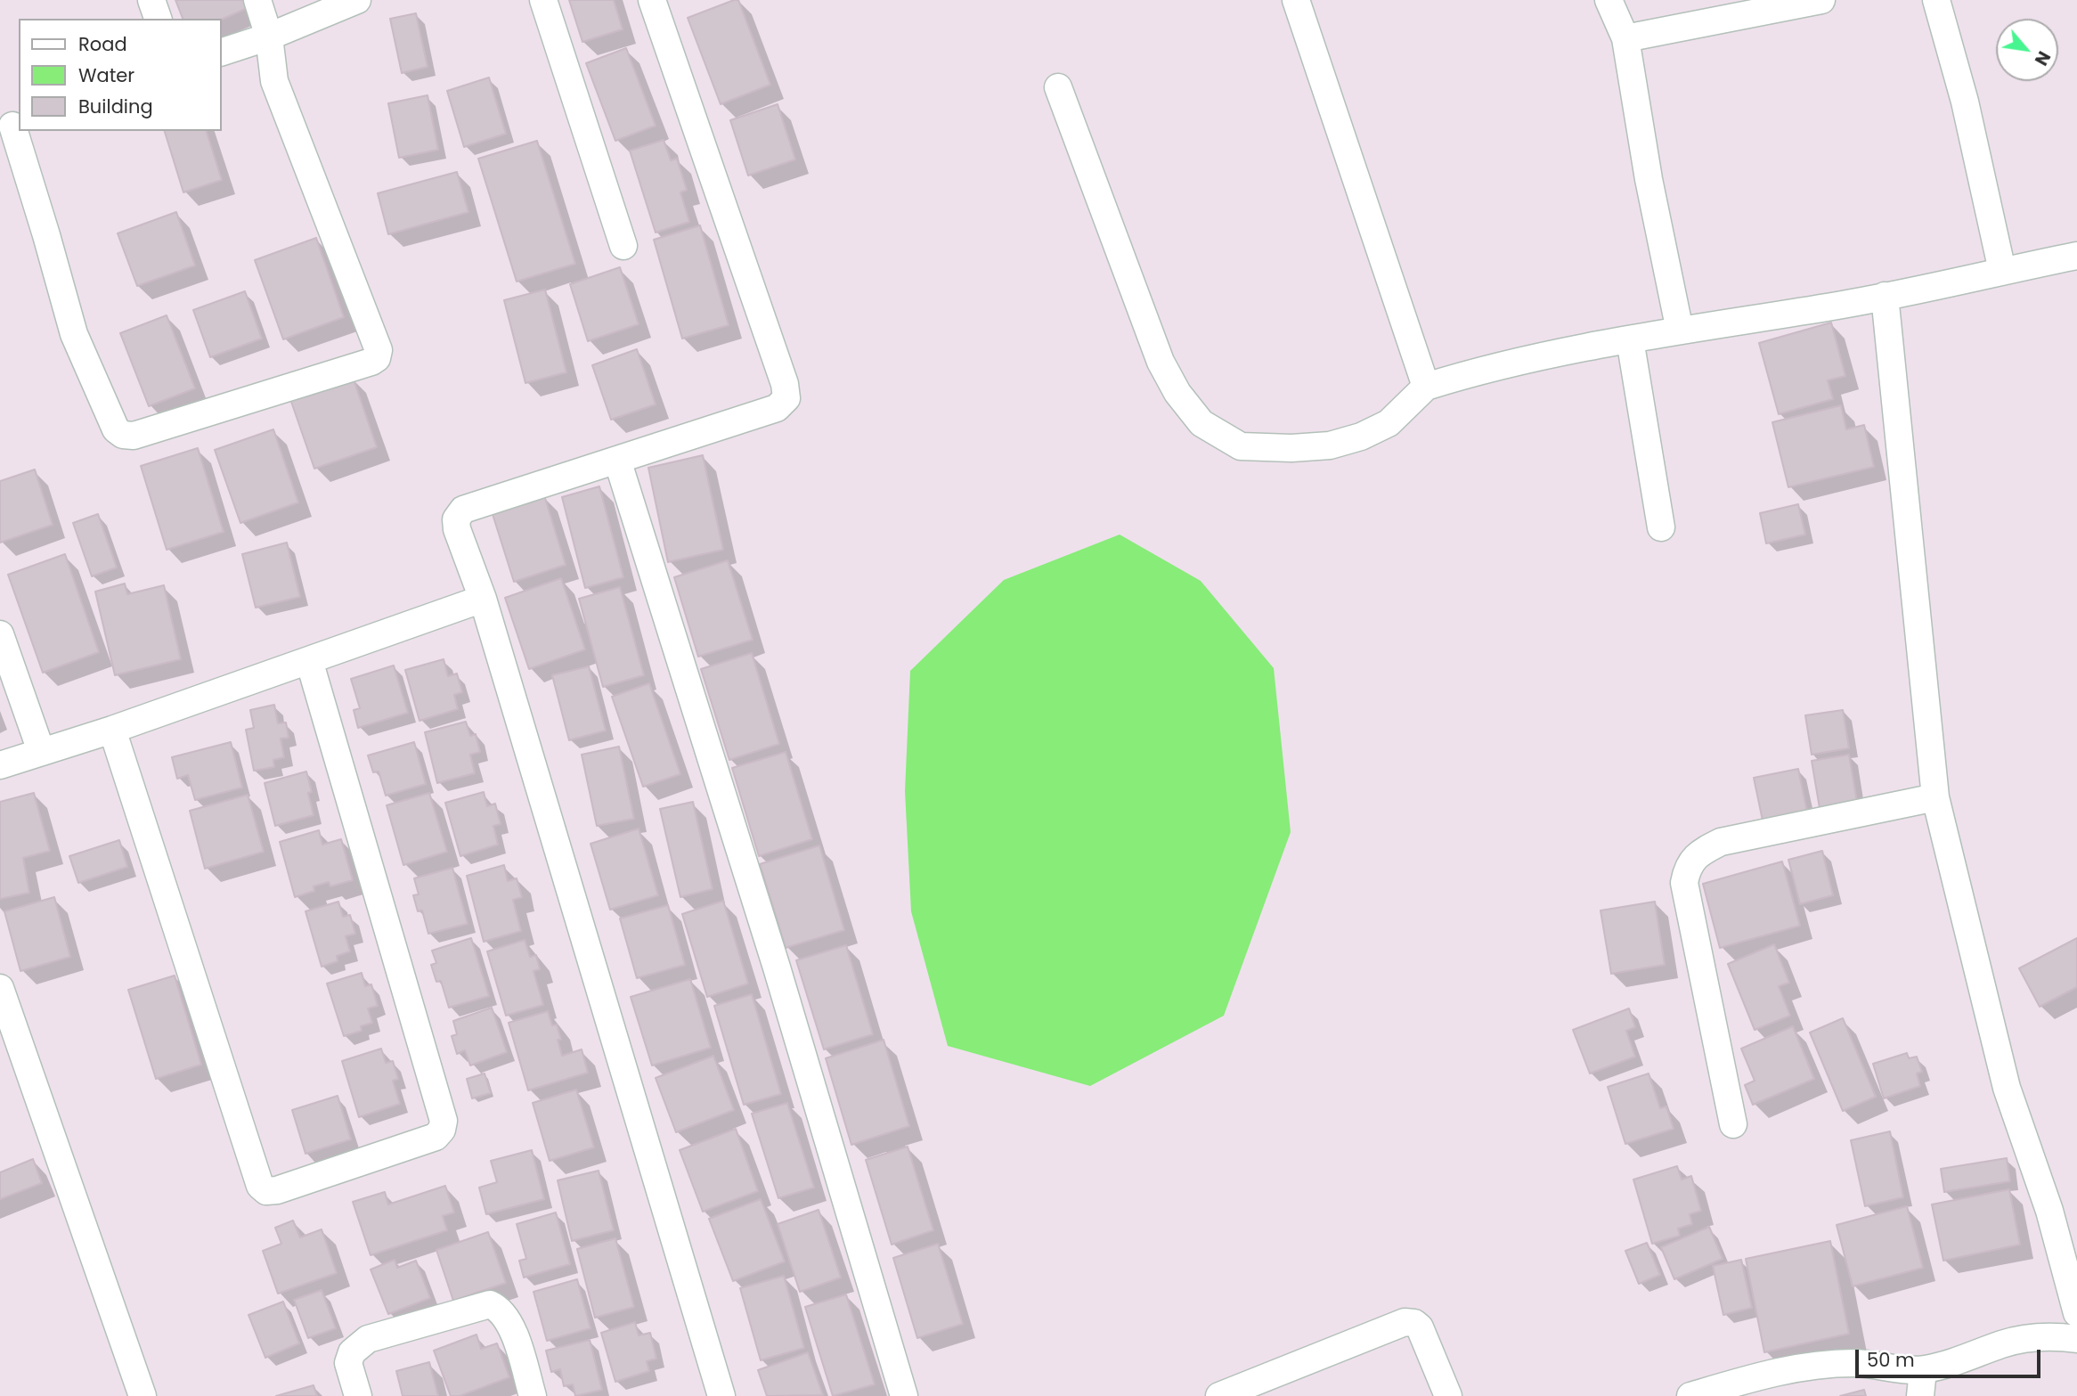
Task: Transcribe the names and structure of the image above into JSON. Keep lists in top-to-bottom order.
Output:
{
  "legend": ["Road", "Water", "Building"],
  "scale_bar": "50 m",
  "north": "bottom right"
}
